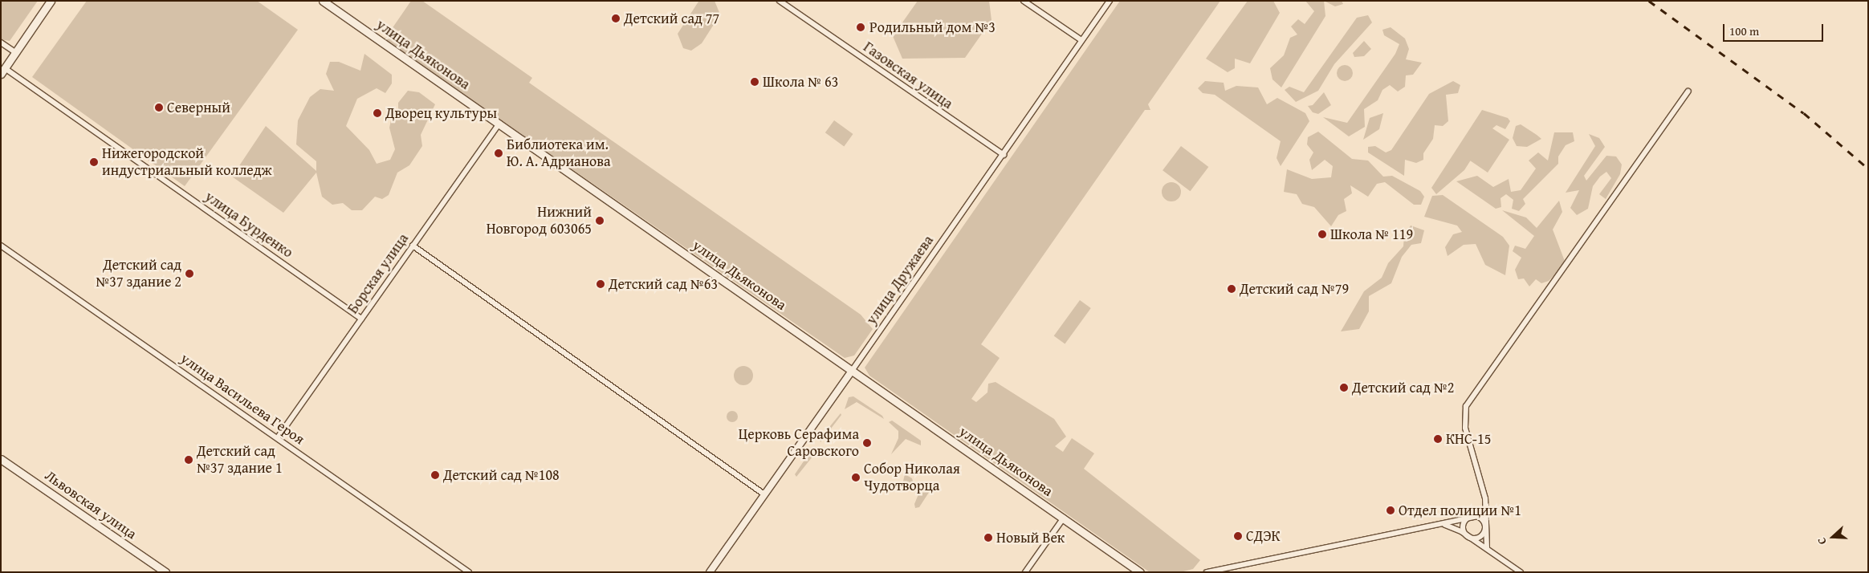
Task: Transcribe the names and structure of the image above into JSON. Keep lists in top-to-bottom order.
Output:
{
  "streets": {
    "main road": ["улица Дьяконова", "Львовская улица"],
    "street": [
      "Газовская улица",
      "улица Бурденко",
      "Борская улица",
      "улица Дружаева",
      "улица Васильева Героя"
    ]
  },
  "crossings": [
    ["улица Дьяконова", "Борская улица"],
    ["улица Дьяконова", "улица Дружаева"],
    ["Газовская улица", "улица Дружаева"],
    ["улица Бурденко", "Борская улица"],
    ["Борская улица", "улица Васильева Героя"]
  ],
  "places": [
    "Детский сад 77",
    "Родильный дом №3",
    "Школа № 63",
    "Северный",
    "Дворец культуры",
    "Библиотека им. Ю. А. Адрианова",
    "Нижегородской индустриальный колледж",
    "Нижний Новгород 603065",
    "Школа № 119",
    "Детский сад №37 здание 2",
    "Детский сад №63",
    "Детский сад №79",
    "Детский сад №2",
    "КНС-15",
    "Церковь Серафима Саровского",
    "Детский сад №37 здание 1",
    "Детский сад №108",
    "Собор Николая Чудотворца",
    "Отдел полиции №1",
    "СДЭК",
    "Новый Век"
  ],
  "scale_bar": "100 m",
  "north": "left"
}
